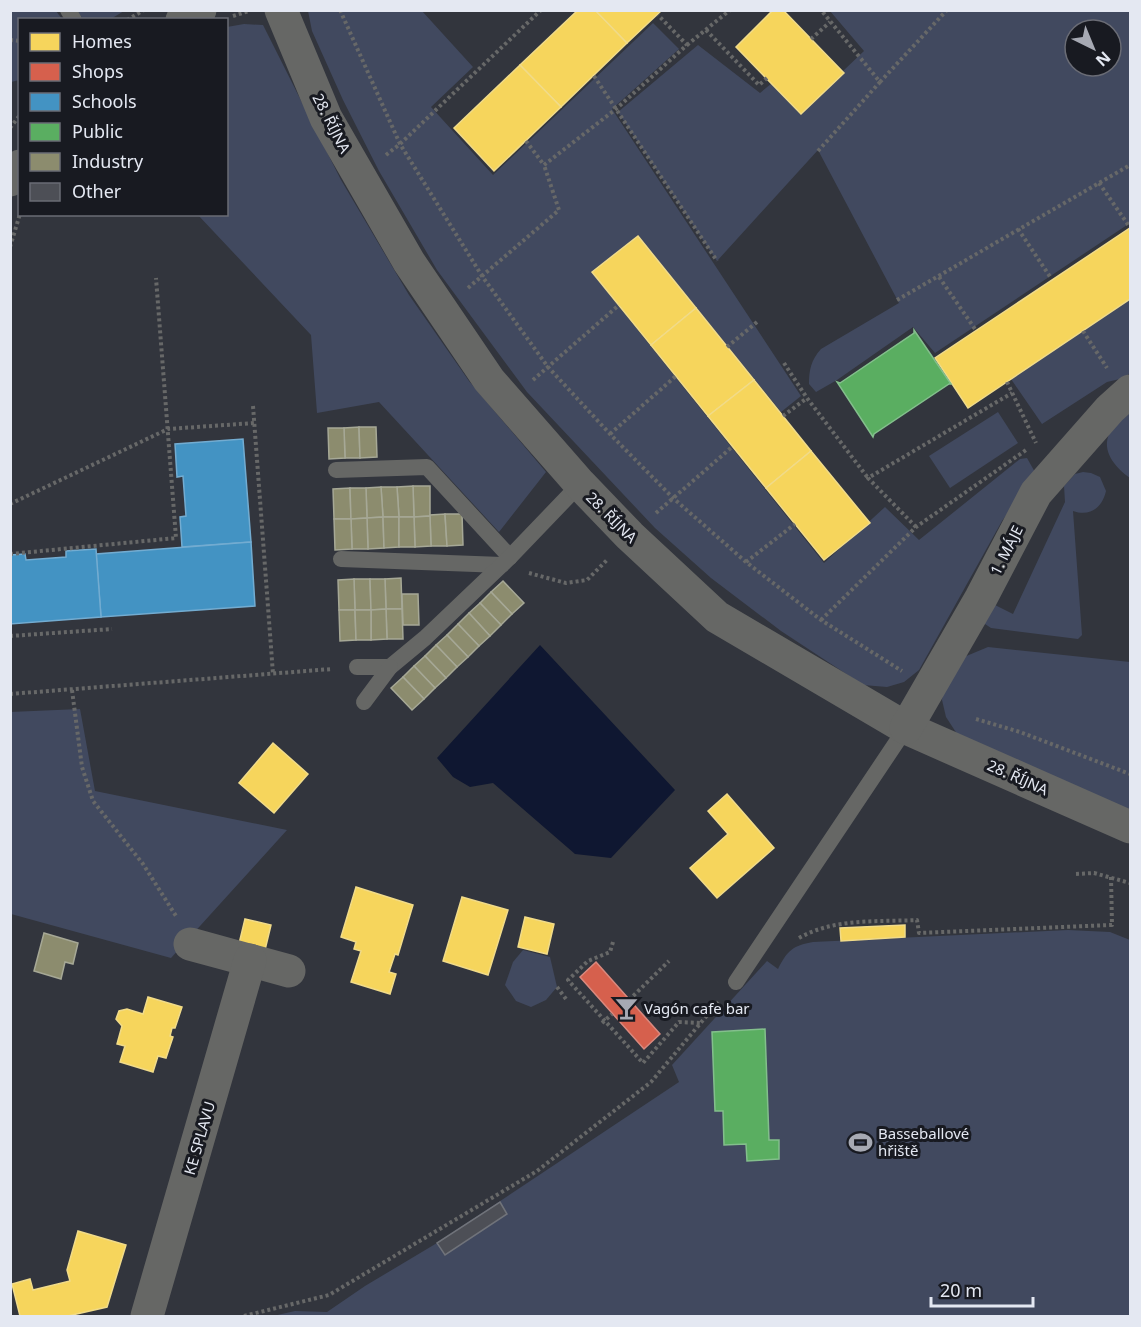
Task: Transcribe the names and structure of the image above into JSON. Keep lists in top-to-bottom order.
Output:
{
  "streets": {
    "street": ["28. ŘÍJNA", "1. MÁJE", "KE SPLAVU"]
  },
  "crossings": [
    ["28. ŘÍJNA", "1. MÁJE"]
  ],
  "places": {
    "bar": ["Vagón cafe bar"],
    "sports": ["Basseballové hřiště"]
  },
  "legend": [
    "Homes",
    "Shops",
    "Schools",
    "Public",
    "Industry",
    "Other"
  ],
  "scale_bar": "20 m",
  "north": "bottom right"
}
